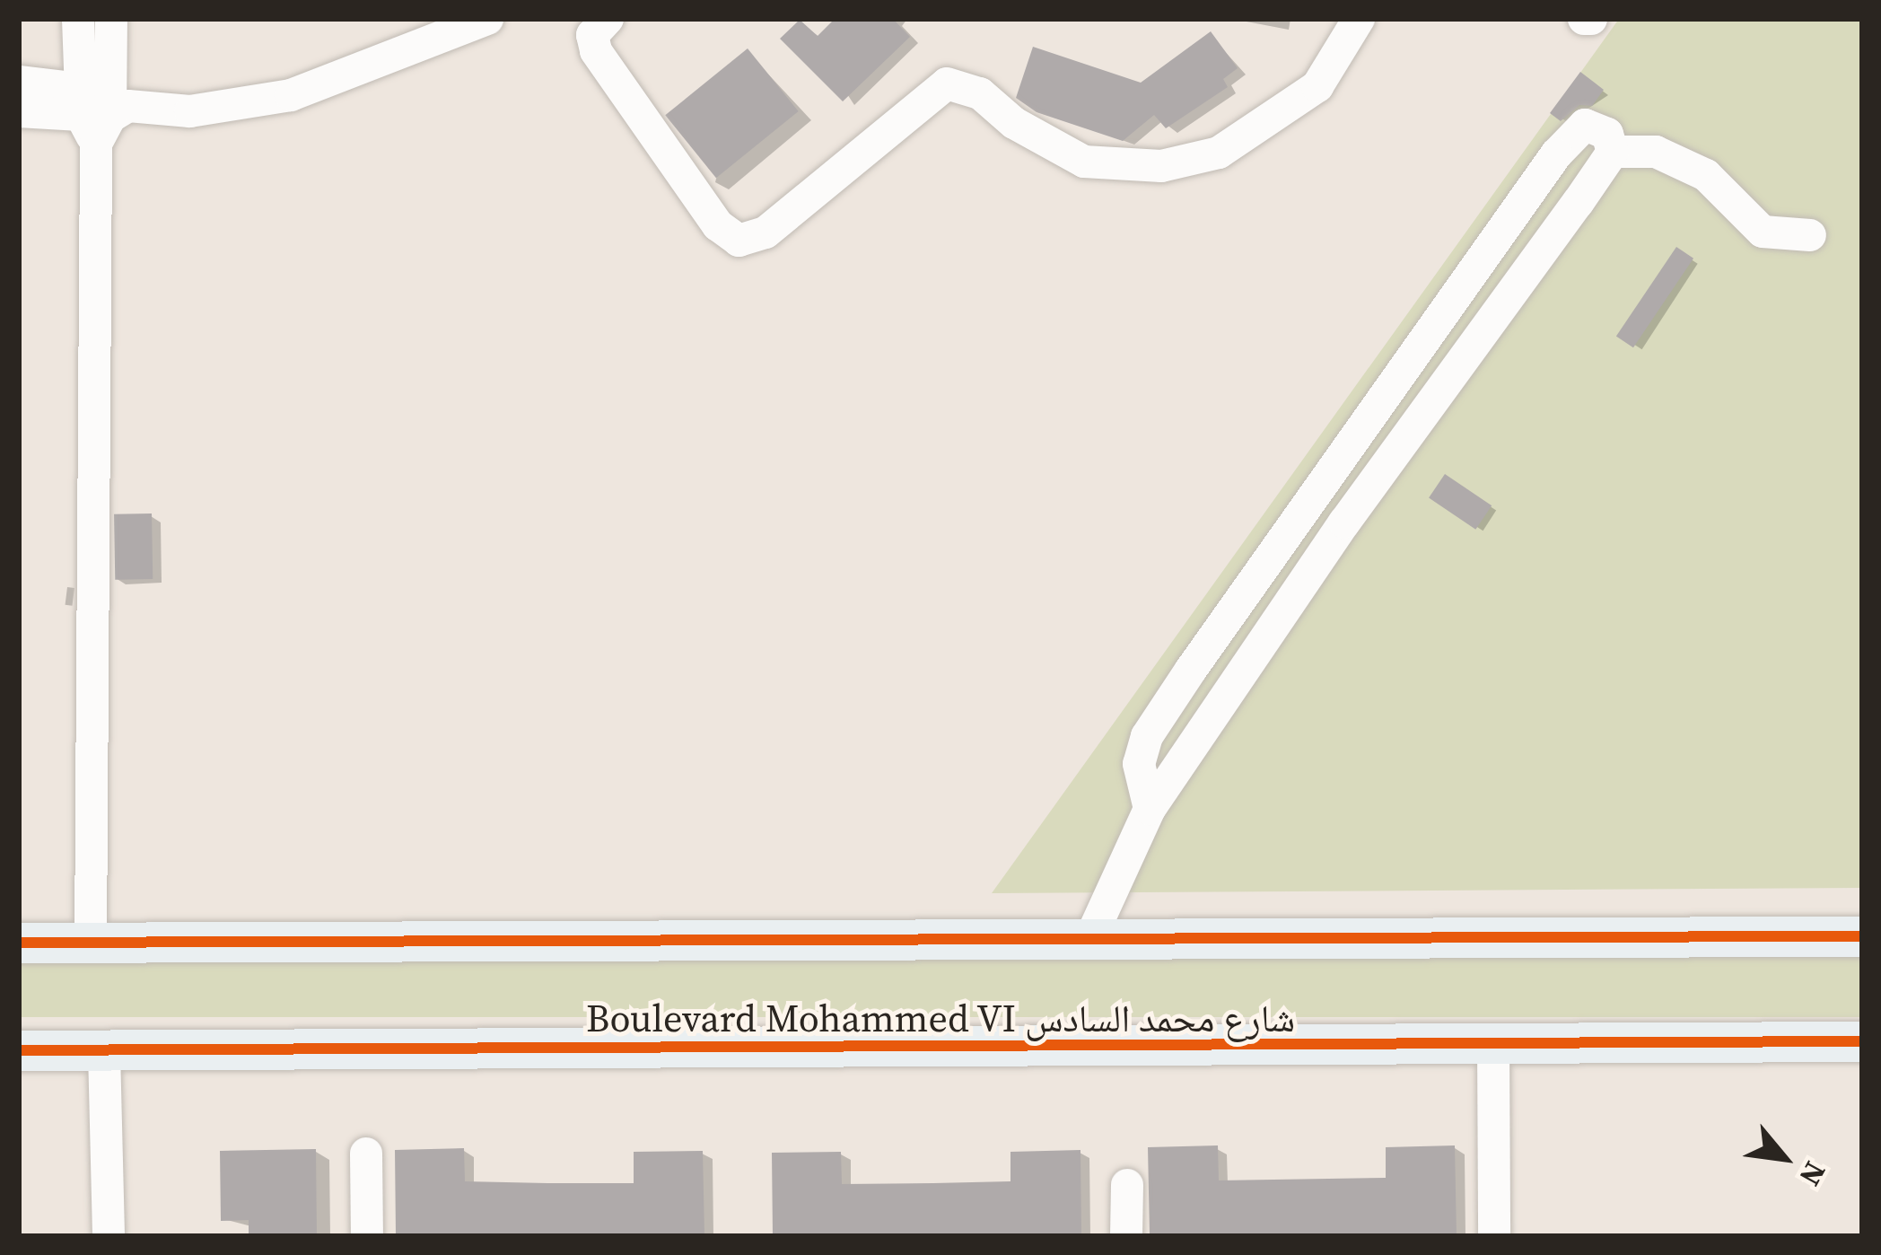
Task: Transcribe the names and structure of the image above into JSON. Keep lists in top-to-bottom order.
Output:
{
  "streets": {
    "main road": ["Boulevard Mohammed VI شارع محمد السادس"]
  },
  "north": "bottom right"
}
